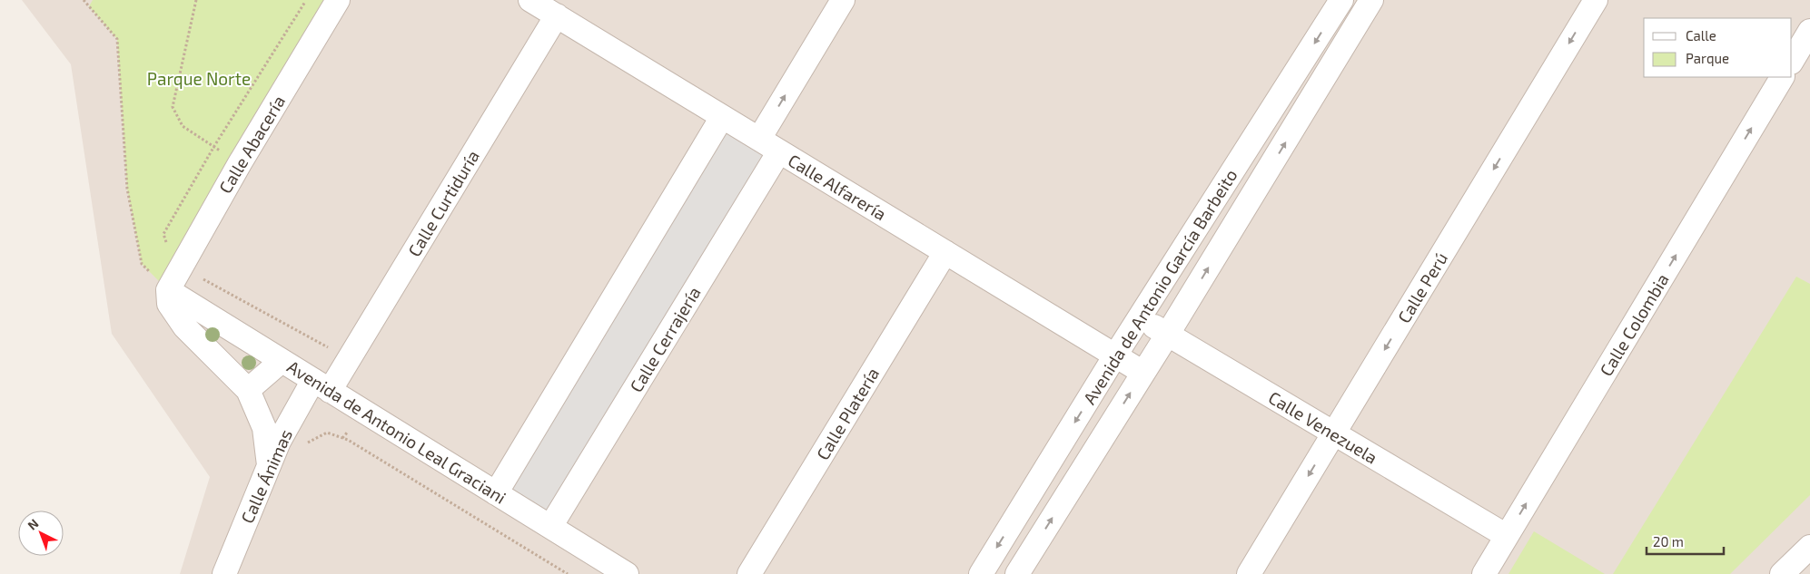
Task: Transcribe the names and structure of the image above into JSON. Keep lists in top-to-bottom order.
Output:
{
  "streets": {
    "street": [
      "Calle Abacería",
      "Calle Alfarería",
      "Calle Curtiduría",
      "Avenida de Antonio García Barbeito",
      "Calle Perú",
      "Calle Colombia",
      "Calle Cerrajería",
      "Calle Platería",
      "Calle Venezuela",
      "Avenida de Antonio Leal Graciani",
      "Calle Ánimas"
    ]
  },
  "crossings": [
    ["Calle Abacería", "Avenida de Antonio Leal Graciani"],
    ["Calle Alfarería", "Calle Curtiduría"],
    ["Calle Alfarería", "Avenida de Antonio García Barbeito"],
    ["Calle Alfarería", "Calle Cerrajería"],
    ["Calle Alfarería", "Calle Platería"],
    ["Calle Curtiduría", "Avenida de Antonio Leal Graciani"],
    ["Calle Curtiduría", "Calle Ánimas"],
    ["Avenida de Antonio García Barbeito", "Calle Venezuela"],
    ["Calle Perú", "Calle Venezuela"],
    ["Calle Colombia", "Calle Venezuela"],
    ["Calle Cerrajería", "Avenida de Antonio Leal Graciani"],
    ["Avenida de Antonio Leal Graciani", "Calle Ánimas"]
  ],
  "one_way": ["Calle Perú", "Calle Colombia"],
  "parks": ["Parque Norte"],
  "legend": ["Calle", "Parque"],
  "scale_bar": "20 m",
  "north": "top left"
}
